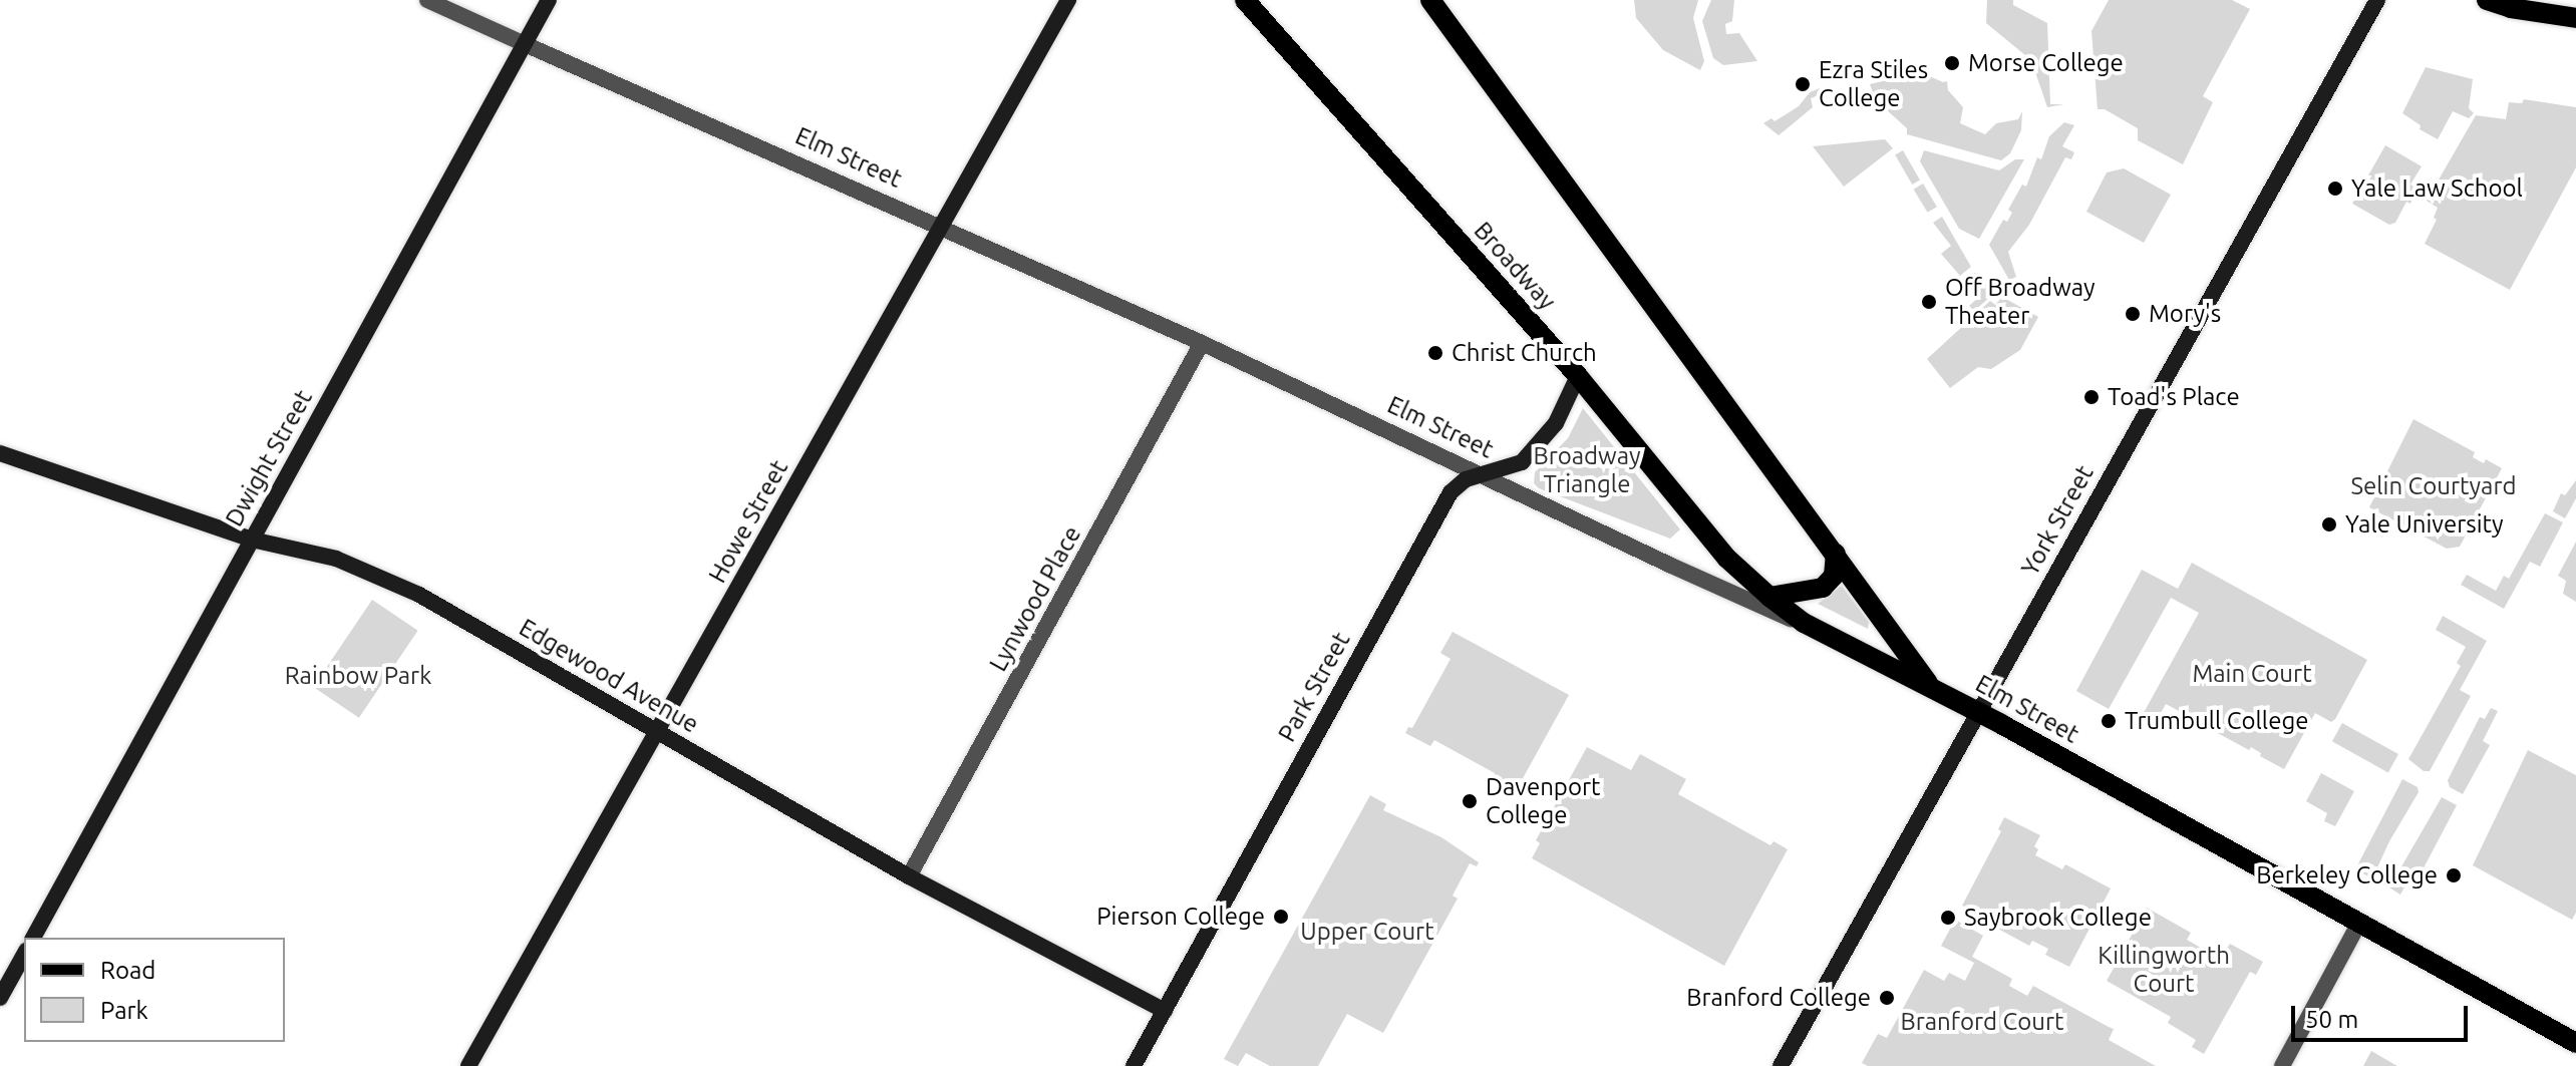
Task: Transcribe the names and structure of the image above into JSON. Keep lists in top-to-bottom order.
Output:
{
  "streets": {
    "main road": [
      "Elm Street",
      "Broadway",
      "Dwight Street",
      "York Street",
      "Howe Street",
      "Edgewood Avenue",
      "Park Street"
    ],
    "street": ["Lynwood Place"]
  },
  "crossings": [
    ["Elm Street", "Broadway"],
    ["Elm Street", "Dwight Street"],
    ["Elm Street", "York Street"],
    ["Elm Street", "Howe Street"],
    ["Elm Street", "Lynwood Place"],
    ["Elm Street", "Park Street"],
    ["Broadway", "Park Street"],
    ["Dwight Street", "Edgewood Avenue"],
    ["Howe Street", "Edgewood Avenue"],
    ["Lynwood Place", "Edgewood Avenue"],
    ["Edgewood Avenue", "Park Street"]
  ],
  "parks": [
    "Broadway Triangle",
    "Selin Courtyard",
    "Main Court",
    "Rainbow Park",
    "Upper Court",
    "Killingworth Court",
    "Branford Court"
  ],
  "places": [
    "Morse College",
    "Ezra Stiles College",
    "Yale Law School",
    "Off Broadway Theater",
    "Mory's",
    "Christ Church",
    "Toad's Place",
    "Yale University",
    "Trumbull College",
    "Davenport College",
    "Berkeley College",
    "Pierson College",
    "Saybrook College",
    "Branford College"
  ],
  "legend": ["Road", "Park"],
  "scale_bar": "50 m"
}
